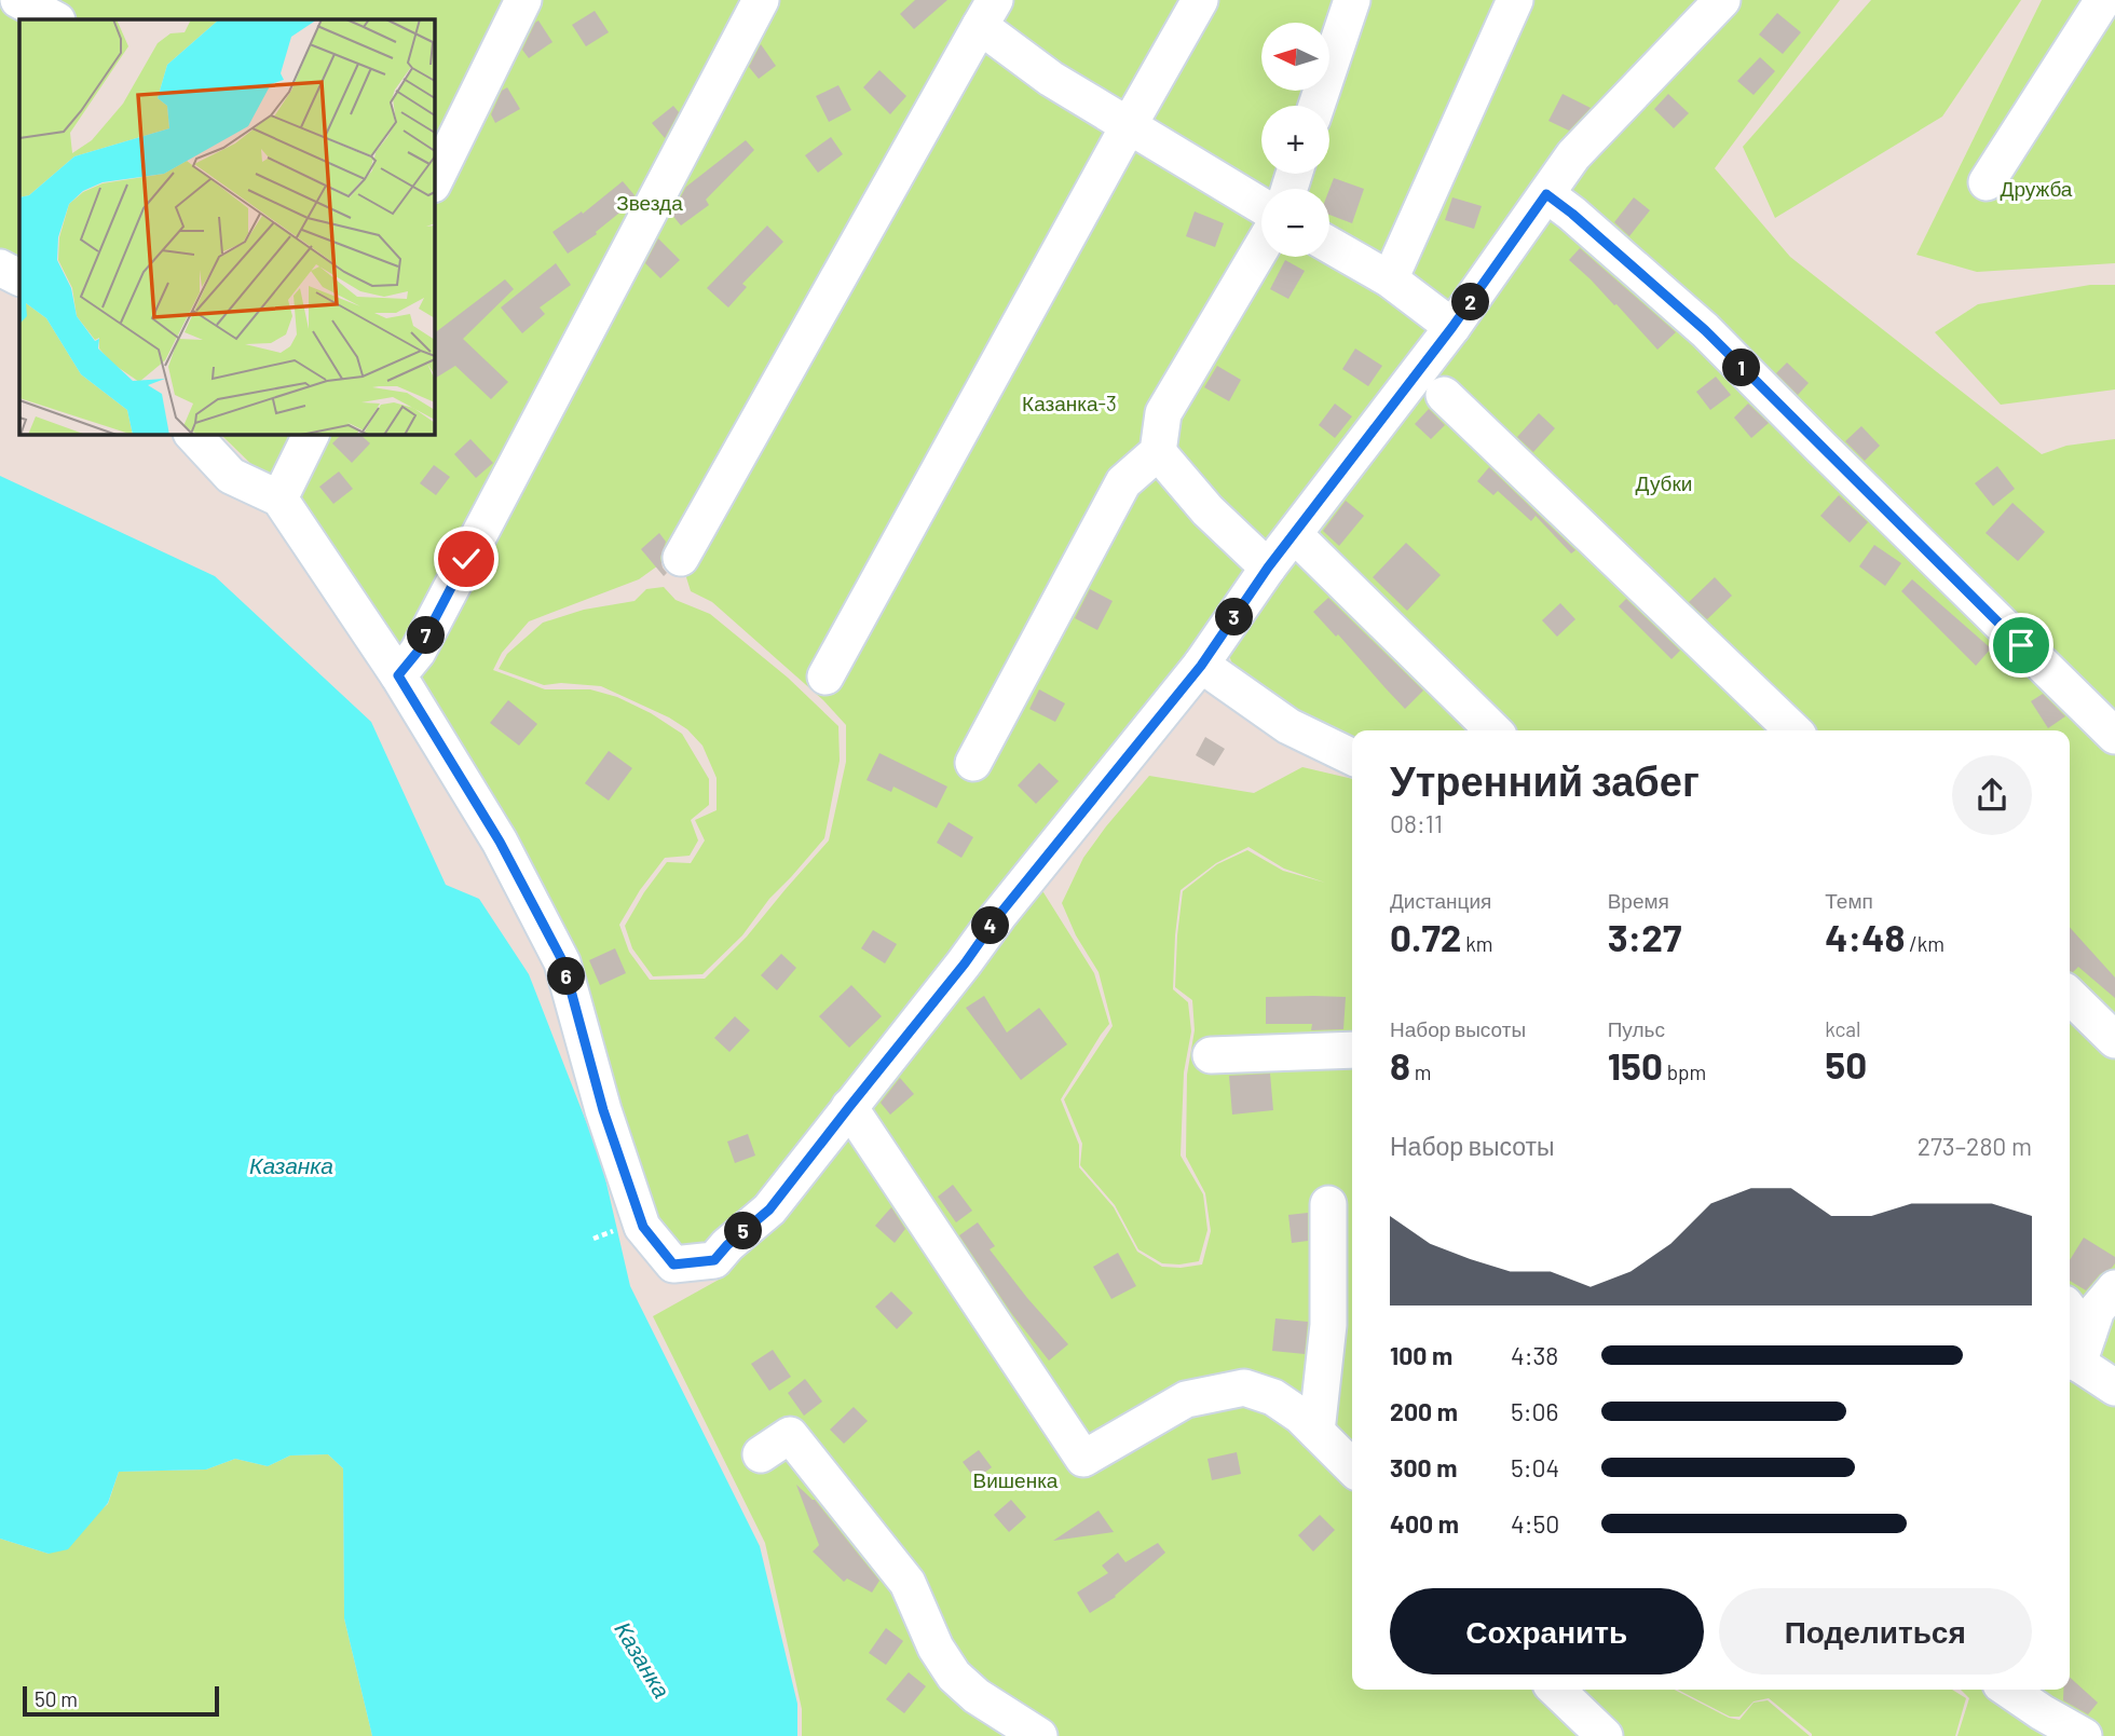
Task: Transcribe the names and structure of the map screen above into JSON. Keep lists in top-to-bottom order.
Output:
{
  "water": ["Казанка"],
  "parks": [
    "Дружба",
    "Звезда",
    "Казанка-3",
    "Дубки",
    "Вишенка"
  ],
  "scale_bar": "50 m",
  "north": "left",
  "page": {
    "map_buttons": ["+", "−"],
    "pins": [
      "2",
      "1",
      "3",
      "7",
      "4",
      "6",
      "5"
    ],
    "heading": ["Утренний забег", "08:11"],
    "stats": [
      ["Дистанция", "0.72 km"],
      ["Время", "3:27"],
      ["Темп", "4:48 /km"],
      ["Набор высоты", "8 m"],
      ["Пульс", "150 bpm"],
      ["kcal", "50"]
    ],
    "chart": ["Набор высоты", "273–280 m"],
    "list": [
      {
        "name": "100 m",
        "note": "4:38"
      },
      {
        "name": "200 m",
        "note": "5:06"
      },
      {
        "name": "300 m",
        "note": "5:04"
      },
      {
        "name": "400 m",
        "note": "4:50"
      }
    ],
    "buttons": ["Сохранить", "Поделиться"],
    "scale": "50 m"
  }
}
